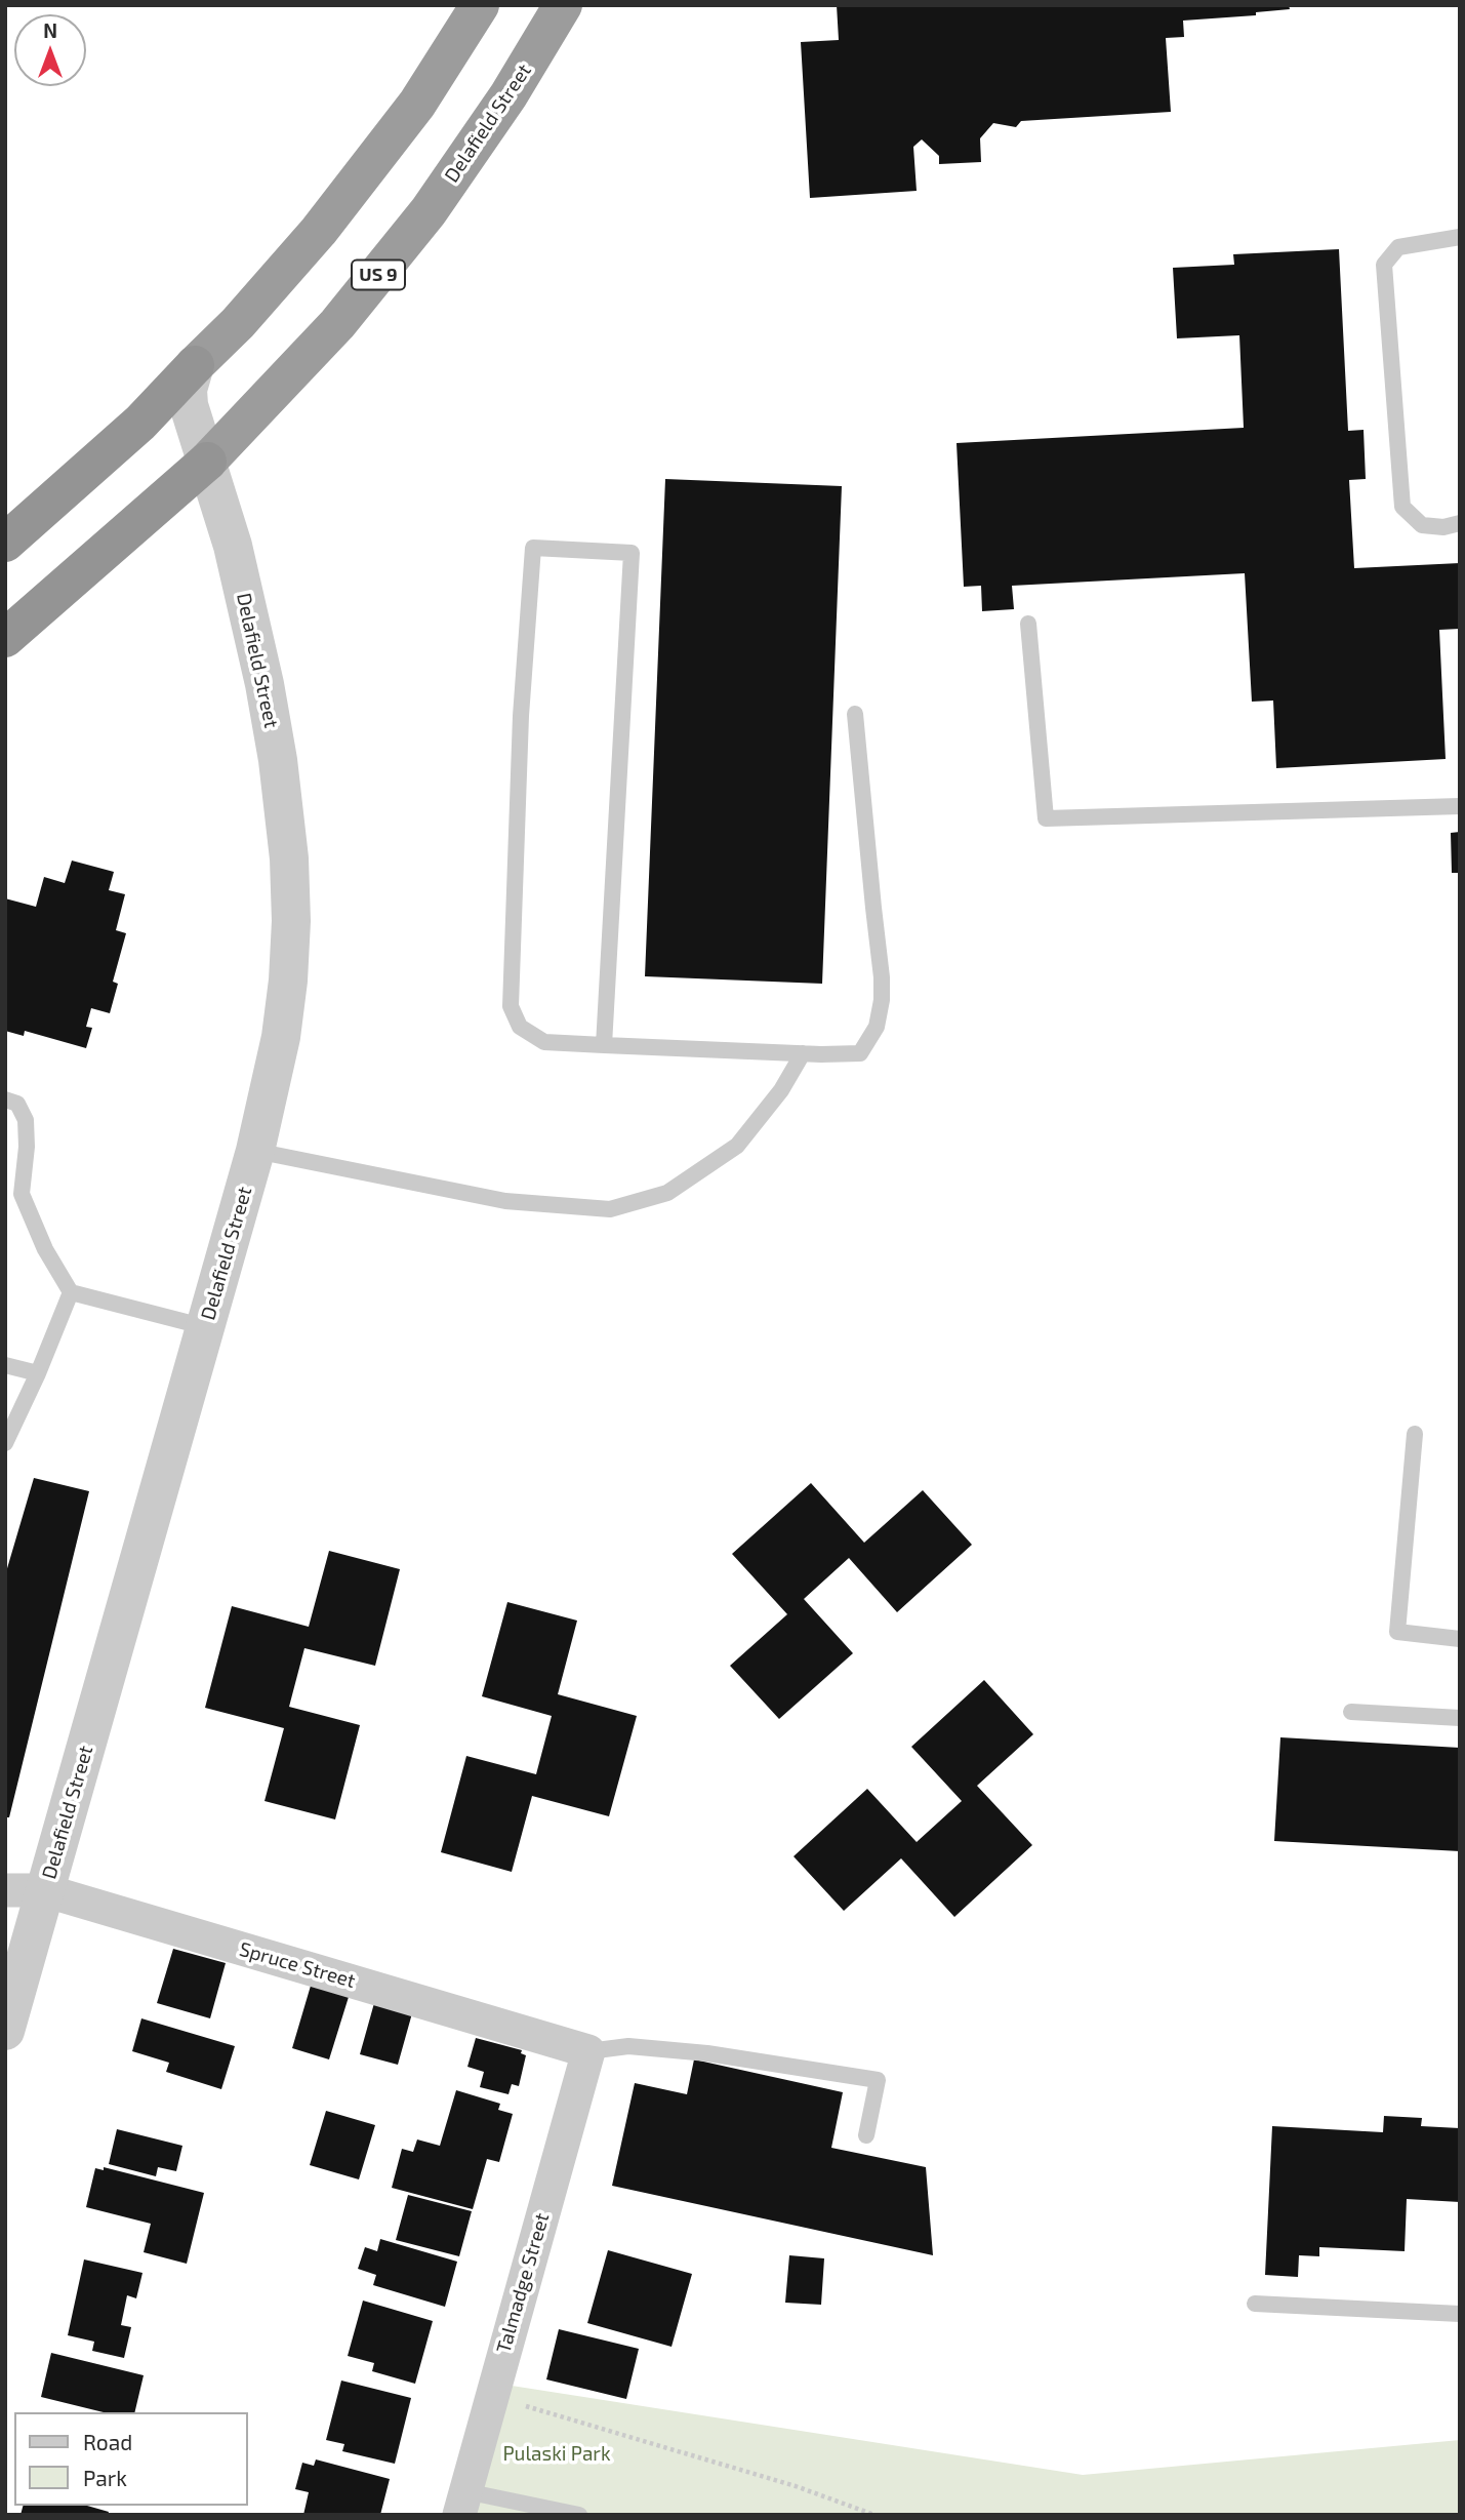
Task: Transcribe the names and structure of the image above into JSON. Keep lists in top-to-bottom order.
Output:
{
  "streets": {
    "highway": ["Delafield Street", "US 9"],
    "street": ["Spruce Street", "Talmadge Street"]
  },
  "crossings": [
    ["Delafield Street", "US 9"],
    ["Delafield Street", "Spruce Street"],
    ["Spruce Street", "Talmadge Street"]
  ],
  "parks": ["Pulaski Park"],
  "legend": ["Road", "Park"],
  "north": "top"
}
